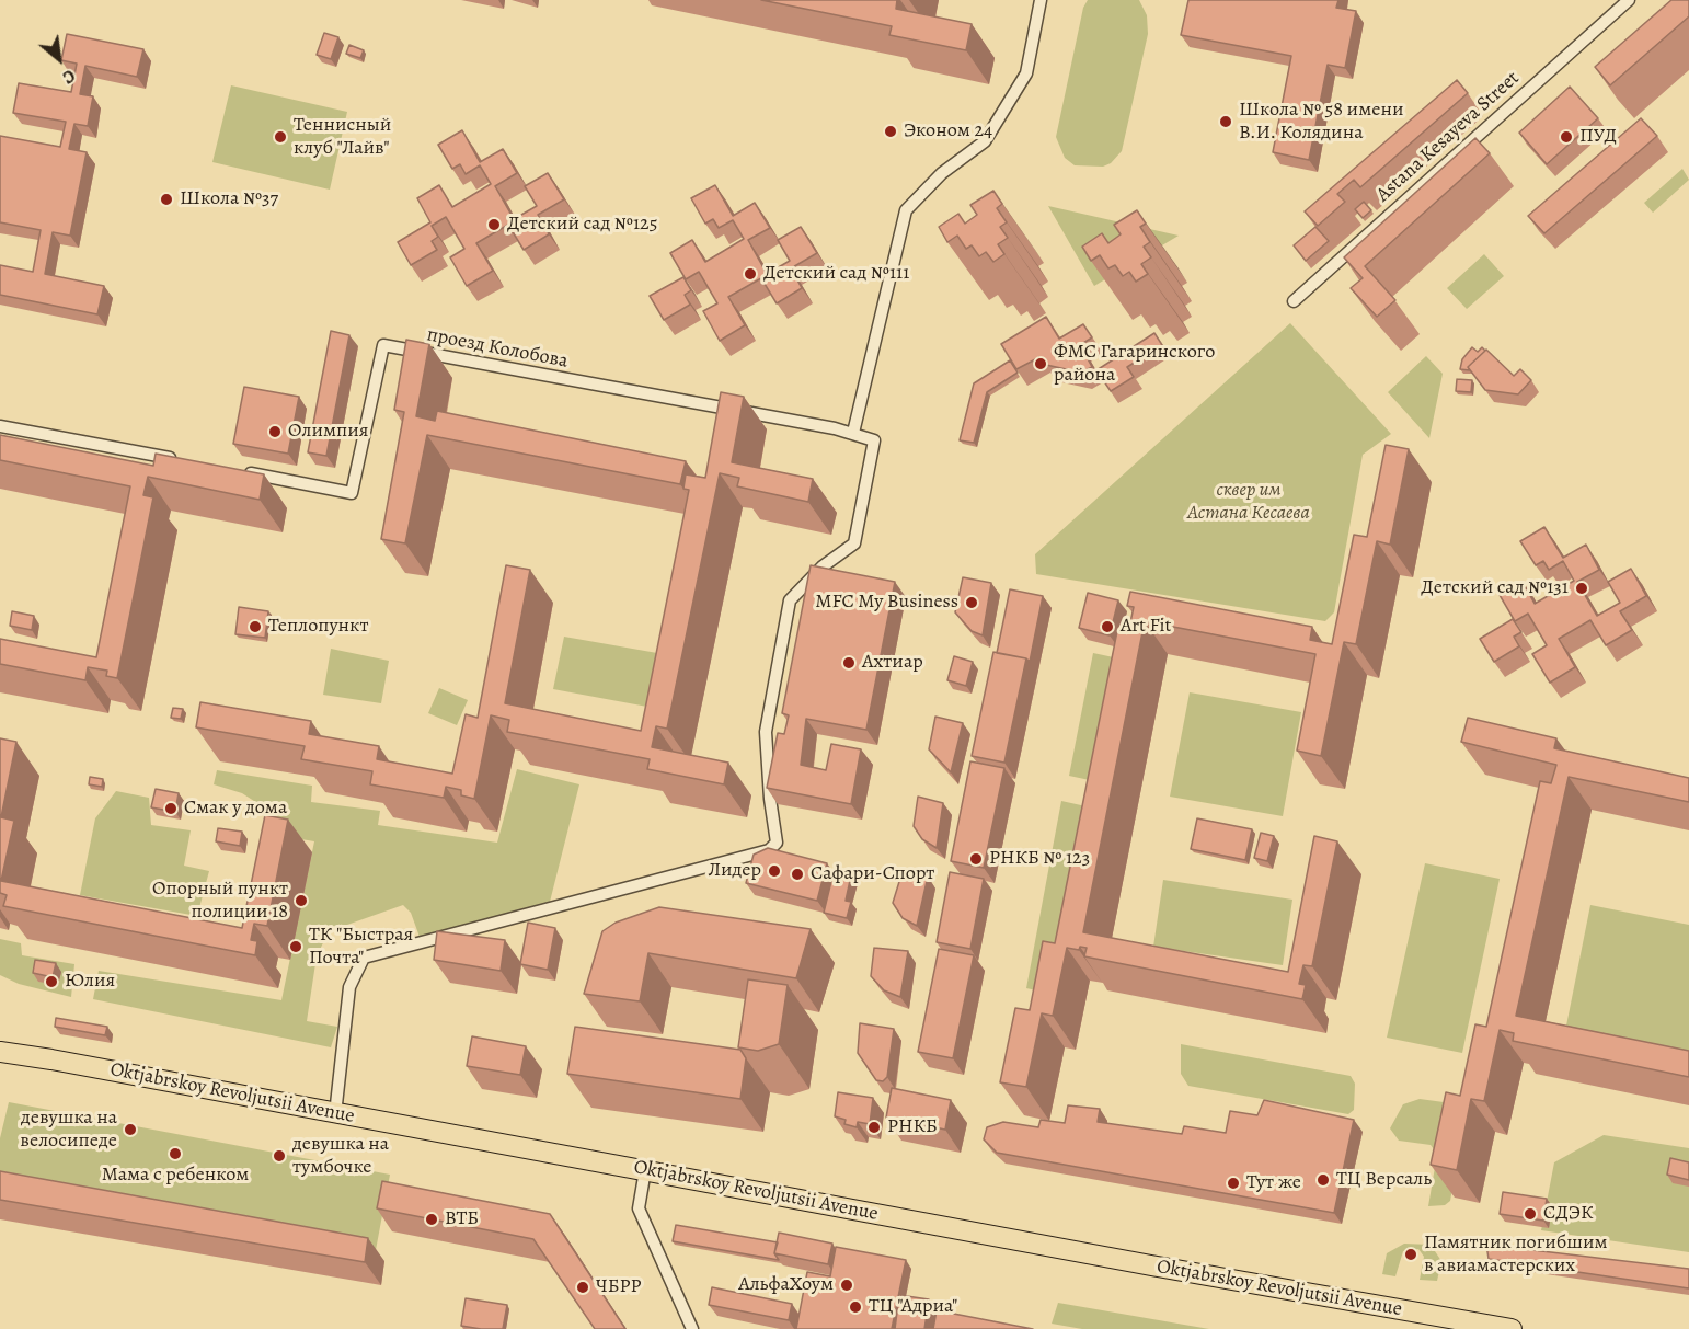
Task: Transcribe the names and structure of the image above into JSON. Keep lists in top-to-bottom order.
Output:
{
  "streets": {
    "main road": ["Oktjabrskoy Revoljutsii Avenue"],
    "street": ["Astana Kesayeva Street", "проезд Колобова"]
  },
  "parks": ["сквер им Астана Кесаева"],
  "places": [
    "Школа № 58 имени В.И. Колядина",
    "Эконом 24",
    "Теннисный клуб \"Лайв\"",
    "ПУД",
    "Школа №37",
    "Детский сад №125",
    "Детский сад №111",
    "ФМС Гагаринского района",
    "Олимпия",
    "Детский сад №131",
    "MFC My Business",
    "Теплопункт",
    "Art Fit",
    "Ахтиар",
    "Смак у дома",
    "РНКБ № 123",
    "Лидер",
    "Сафари-Спорт",
    "Опорный пункт полиции 18",
    "ТК \"Быстрая Почта\"",
    "Юлия",
    "РНКБ",
    "девушка на велосипеде",
    "Мама с ребенком",
    "девушка на тумбочке",
    "ТЦ Версаль",
    "Тут же",
    "СДЭК",
    "ВТБ",
    "Памятник погибшим в авиамастерских",
    "АльфаХоум",
    "ЧБРР",
    "ТЦ \"Адриа\""
  ],
  "north": "bottom right"
}
